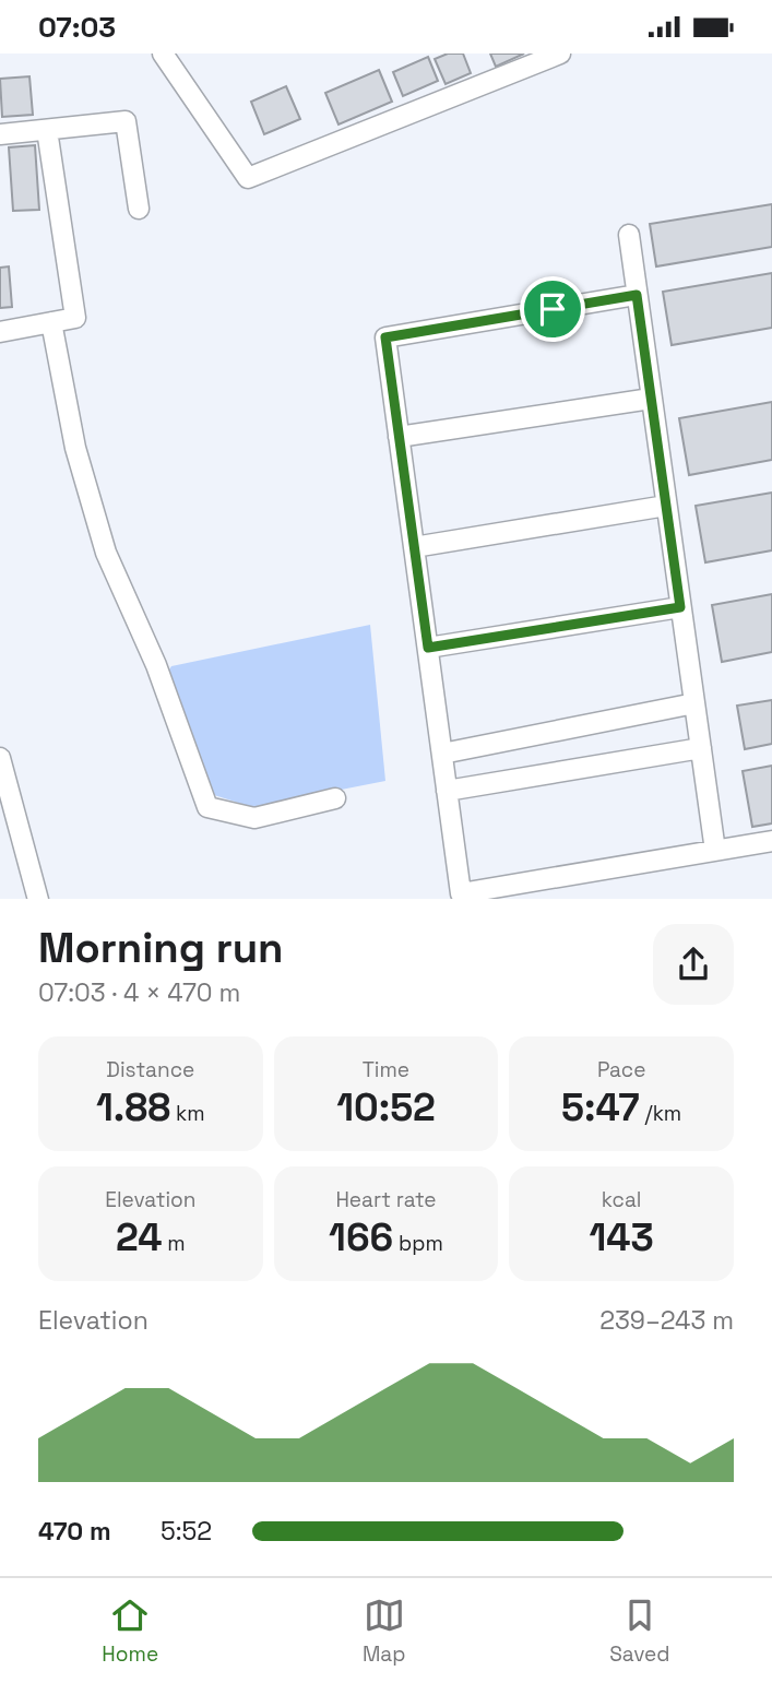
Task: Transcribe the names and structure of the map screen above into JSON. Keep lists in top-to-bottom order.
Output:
{
  "page": {
    "status": "07:03",
    "heading": ["Morning run", "07:03 · 4 × 470 m"],
    "stats": [
      ["Distance", "1.88 km"],
      ["Time", "10:52"],
      ["Pace", "5:47 /km"],
      ["Elevation", "24 m"],
      ["Heart rate", "166 bpm"],
      ["kcal", "143"]
    ],
    "chart": ["Elevation", "239–243 m"],
    "list": [
      {
        "name": "470 m",
        "note": "5:52"
      }
    ],
    "tabs": ["Home", "Map", "Saved"]
  }
}
